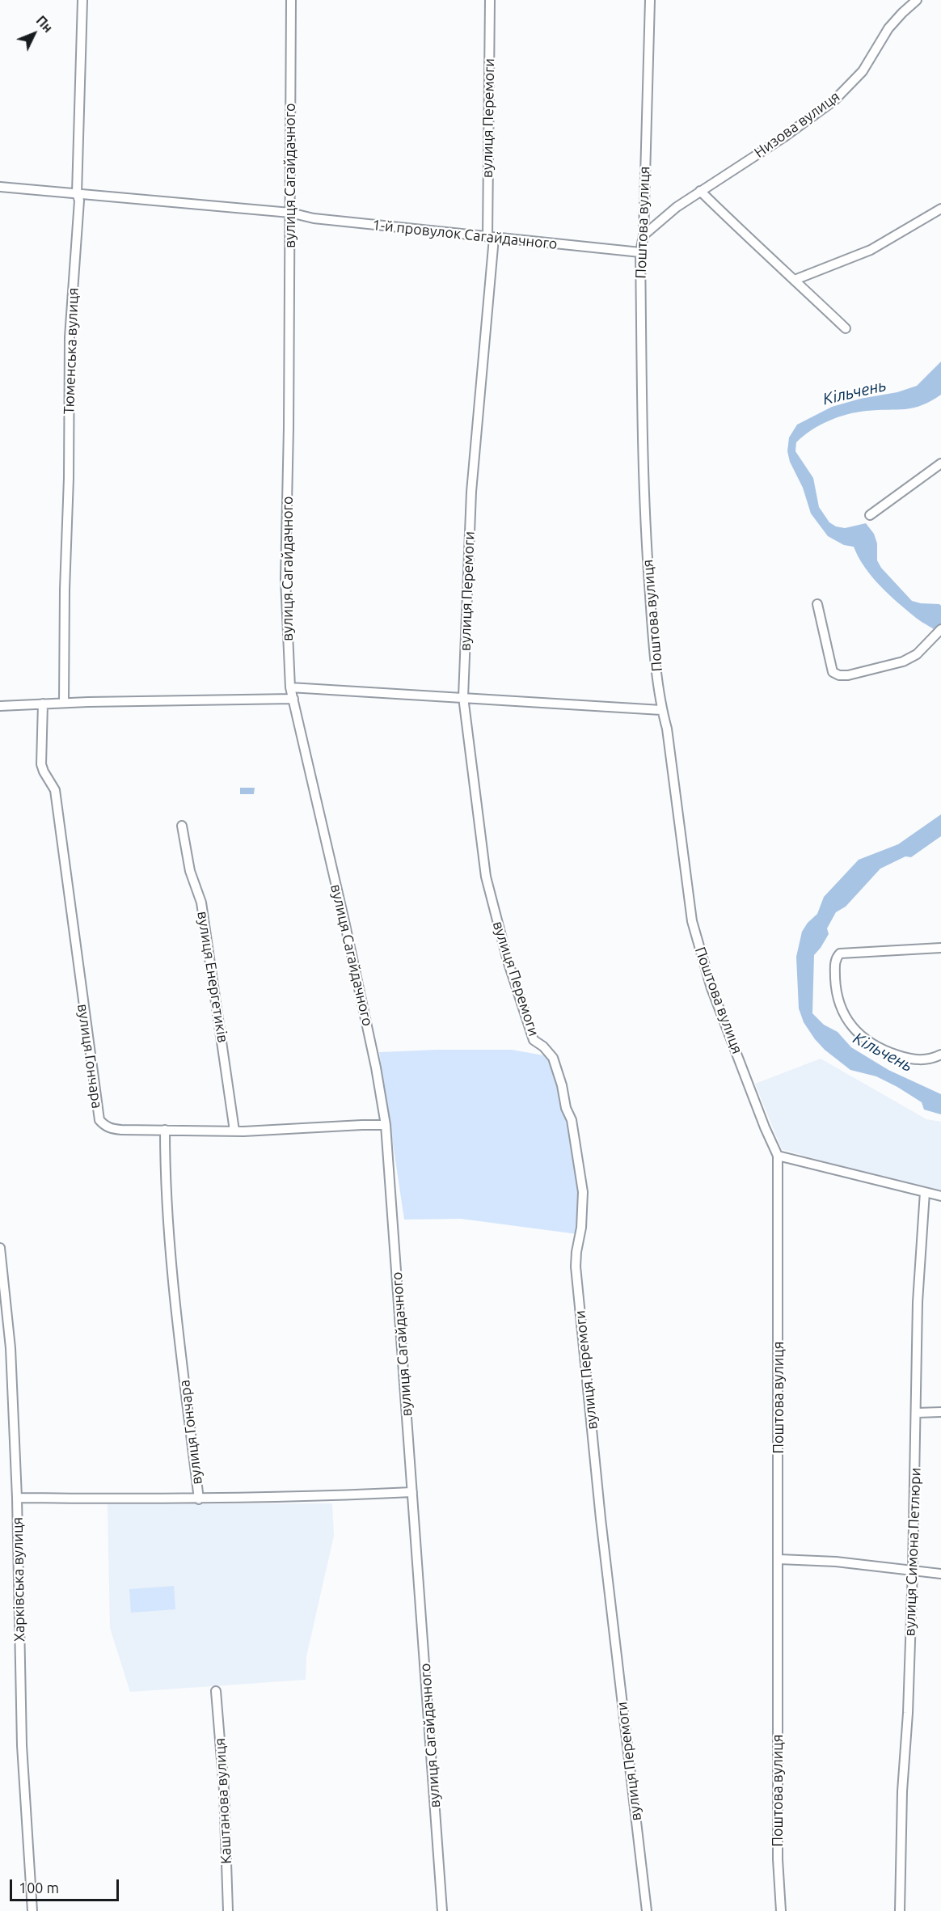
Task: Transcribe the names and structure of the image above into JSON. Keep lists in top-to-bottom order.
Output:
{
  "streets": {
    "street": [
      "вулиця Перемоги",
      "Низова вулиця",
      "вулиця Сагайдачного",
      "Поштова вулиця",
      "1-й провулок Сагайдачного",
      "Тюменська вулиця",
      "вулиця Енергетиків",
      "вулиця Гончара",
      "вулиця Симона Петлюри",
      "Харківська вулиця",
      "Каштанова вулиця"
    ]
  },
  "crossings": [
    ["вулиця Перемоги", "1-й провулок Сагайдачного"],
    ["Низова вулиця", "Поштова вулиця"],
    ["вулиця Сагайдачного", "1-й провулок Сагайдачного"],
    ["Поштова вулиця", "1-й провулок Сагайдачного"],
    ["1-й провулок Сагайдачного", "Тюменська вулиця"]
  ],
  "water": ["Кільчень"],
  "scale_bar": "100 m",
  "north": "top right"
}
